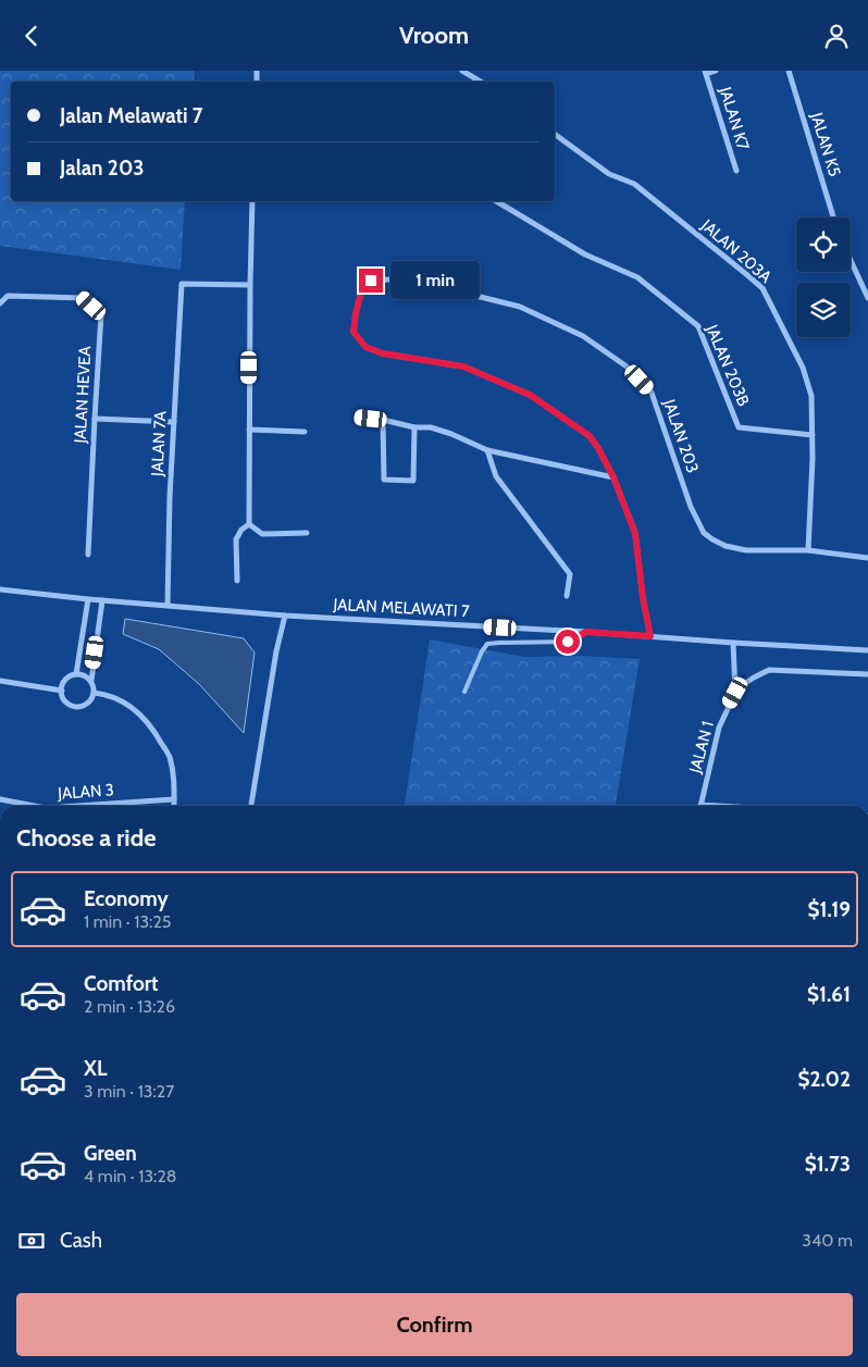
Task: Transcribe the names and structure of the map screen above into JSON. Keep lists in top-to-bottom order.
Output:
{
  "streets": {
    "street": [
      "JALAN K7",
      "JALAN K5",
      "JALAN 203A",
      "JALAN 203B",
      "JALAN HEVEA",
      "JALAN 203",
      "JALAN 7A",
      "JALAN MELAWATI 7",
      "JALAN 1",
      "JALAN 3"
    ]
  },
  "crossings": [
    ["JALAN 203A", "JALAN 203B"],
    ["JALAN 203A", "JALAN 203"],
    ["JALAN 7A", "JALAN MELAWATI 7"]
  ],
  "page": {
    "header": "Vroom",
    "banner": ["Jalan Melawati 7", "Jalan 203"],
    "bubble": "1 min",
    "heading": "Choose a ride",
    "list": [
      {
        "name": "Economy",
        "note": "1 min · 13:25",
        "value": "$1.19"
      },
      {
        "name": "Comfort",
        "note": "2 min · 13:26",
        "value": "$1.61"
      },
      {
        "name": "XL",
        "note": "3 min · 13:27",
        "value": "$2.02"
      },
      {
        "name": "Green",
        "note": "4 min · 13:28",
        "value": "$1.73"
      }
    ],
    "pay": ["Cash", "340 m"],
    "buttons": "Confirm"
  }
}
